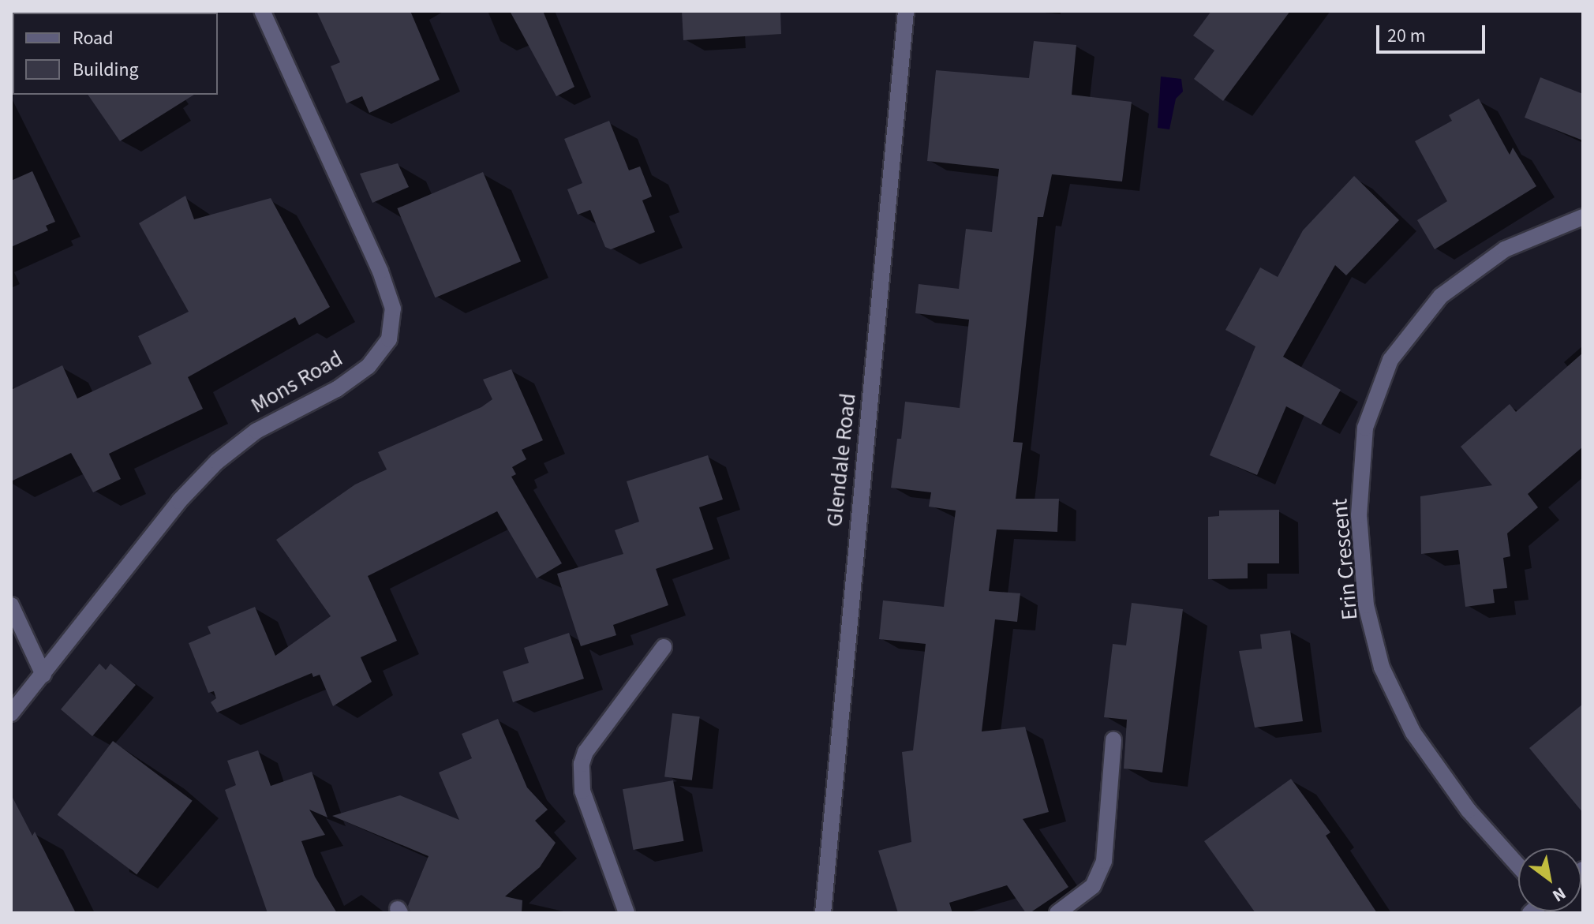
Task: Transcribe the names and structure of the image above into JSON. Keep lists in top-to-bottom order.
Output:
{
  "streets": {
    "street": ["Mons Road", "Glendale Road", "Erin Crescent"]
  },
  "legend": ["Road", "Building"],
  "scale_bar": "20 m",
  "north": "bottom right"
}
